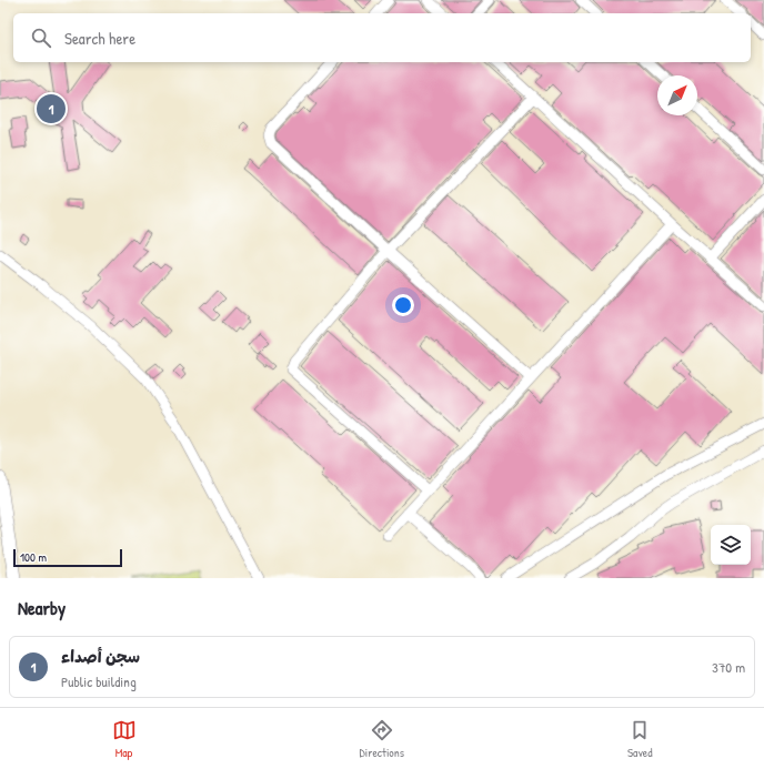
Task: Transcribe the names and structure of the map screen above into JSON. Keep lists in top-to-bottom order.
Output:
{
  "scale_bar": "100 m",
  "north": "top right",
  "page": {
    "search": "Search here",
    "pins": "1",
    "scale": "100 m",
    "heading": "Nearby",
    "list": [
      {
        "mark": "1",
        "name": "سجن أصداء",
        "note": "Public building",
        "value": "370 m"
      }
    ],
    "nav": ["Map", "Directions", "Saved"]
  }
}
